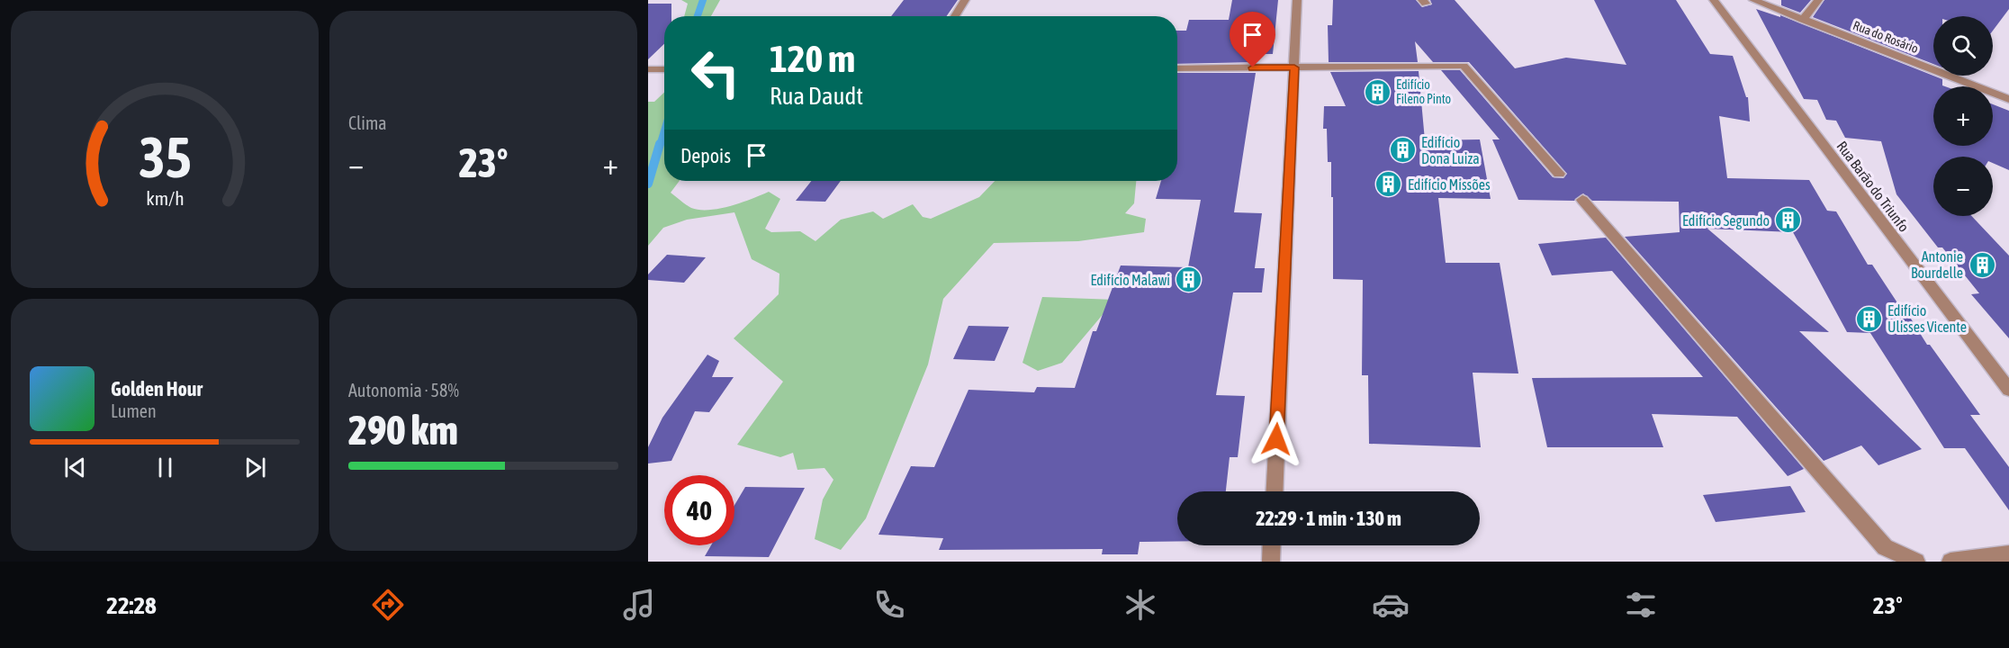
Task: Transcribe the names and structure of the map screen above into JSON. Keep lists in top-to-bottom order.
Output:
{
  "streets": {
    "street": ["Rua do Rosário", "Rua Barão do Triunfo"]
  },
  "places": {
    "building": [
      "Edifício Fileno Pinto",
      "Edifício Dona Luiza",
      "Edifício Missões",
      "Edifício Segundo",
      "Antonie Bourdelle",
      "Edifício Malawi",
      "Edifício Ulisses Vicente"
    ]
  },
  "page": {
    "tile": [
      "Clima",
      ["Autonomia · 58%", "290 km"]
    ],
    "map_buttons": ["+", "−"],
    "turn": ["120 m", "Rua Daudt"],
    "then": "Depois",
    "heat": ["−", "23°", "+"],
    "song": ["Golden Hour", "Lumen"],
    "limit": "40",
    "trip": "22:29 · 1 min · 130 m",
    "tabs": ["22:28", "23°"],
    "gauge": ["35", "km/h"]
  }
}
